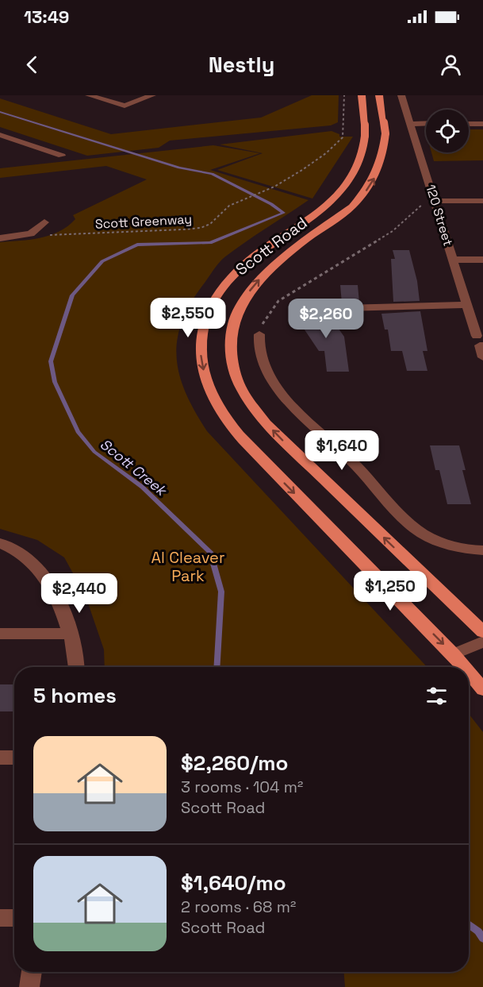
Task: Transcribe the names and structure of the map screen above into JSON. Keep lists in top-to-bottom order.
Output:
{
  "streets": {
    "main road": ["Scott Road"],
    "street": ["120 Street"],
    "path": ["Scott Greenway"]
  },
  "water": ["Scott Creek"],
  "parks": ["Al Cleaver Park"],
  "page": {
    "status": "13:49",
    "header": "Nestly",
    "price": [
      "$2,550",
      "$2,260",
      "$1,640",
      "$1,250",
      "$2,440"
    ],
    "heading": "5 homes",
    "list": [
      {
        "name": "$2,260/mo",
        "note": "3 rooms · 104 m² · Scott Road"
      },
      {
        "name": "$1,640/mo",
        "note": "2 rooms · 68 m² · Scott Road"
      }
    ]
  }
}
